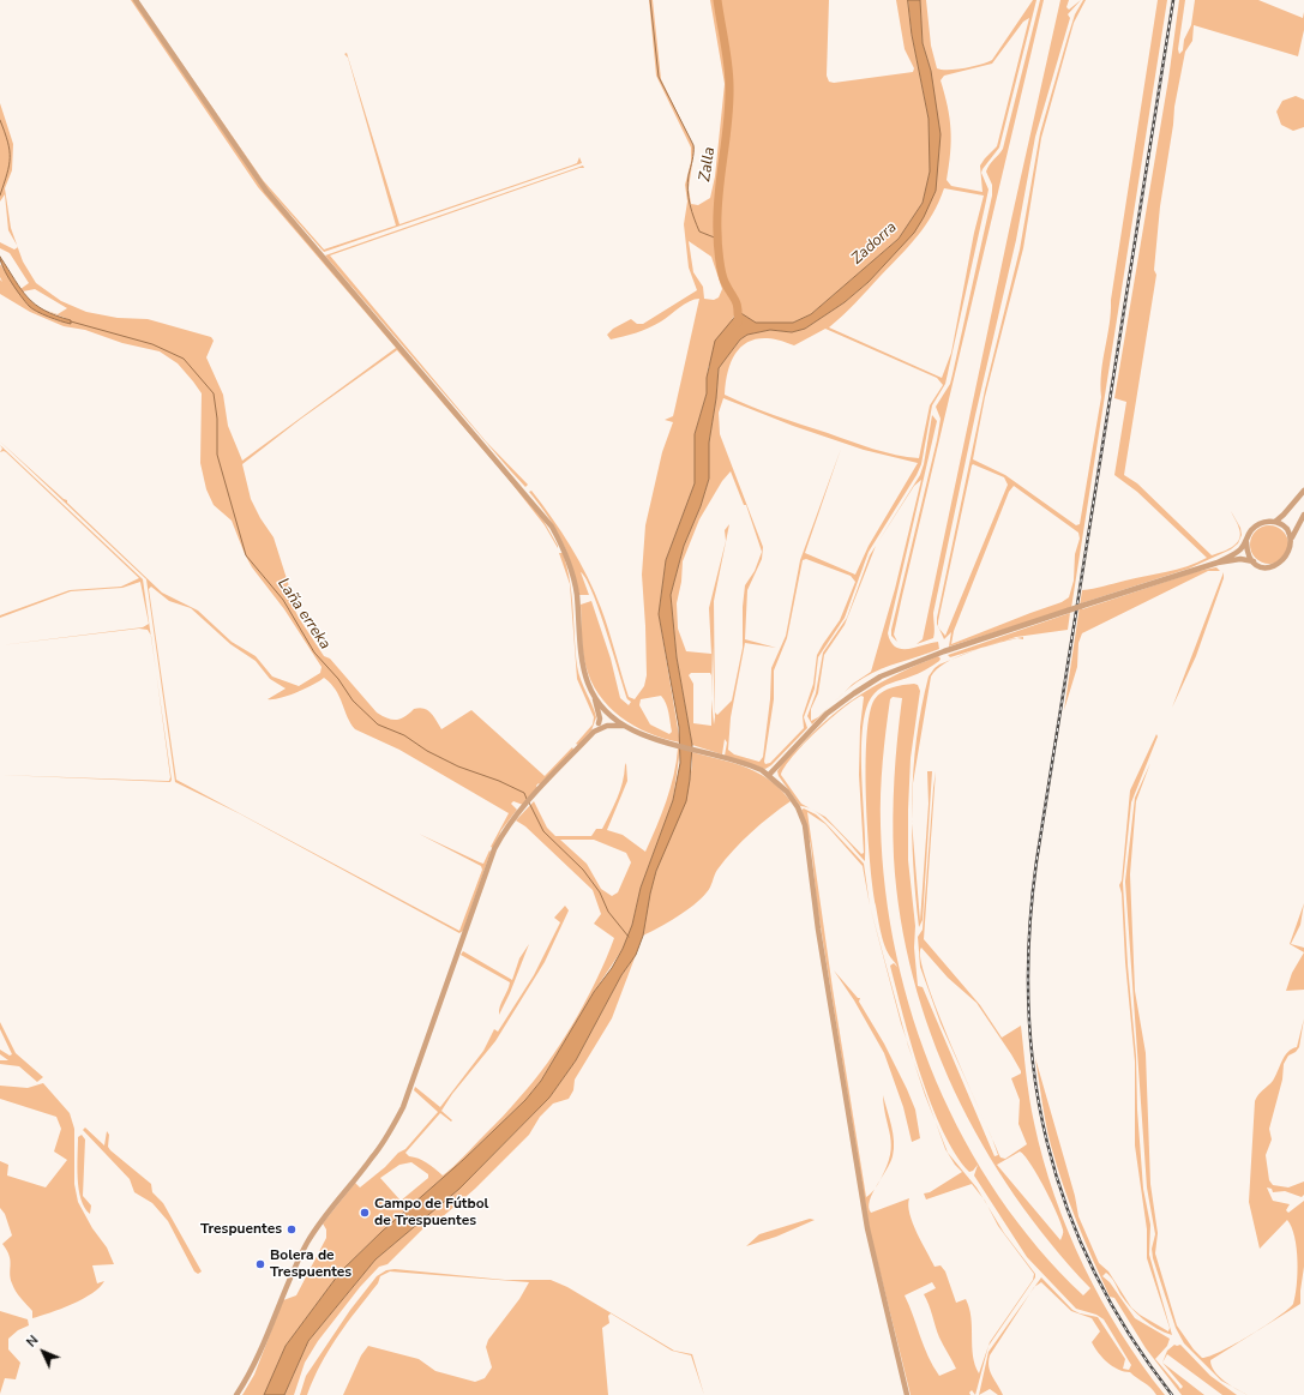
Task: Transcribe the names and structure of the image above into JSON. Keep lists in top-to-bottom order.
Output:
{
  "water": ["Zalla", "Zadorra", "Laña erreka"],
  "places": ["Campo de Fútbol de Trespuentes", "Trespuentes", "Bolera de Trespuentes"],
  "north": "top left"
}
